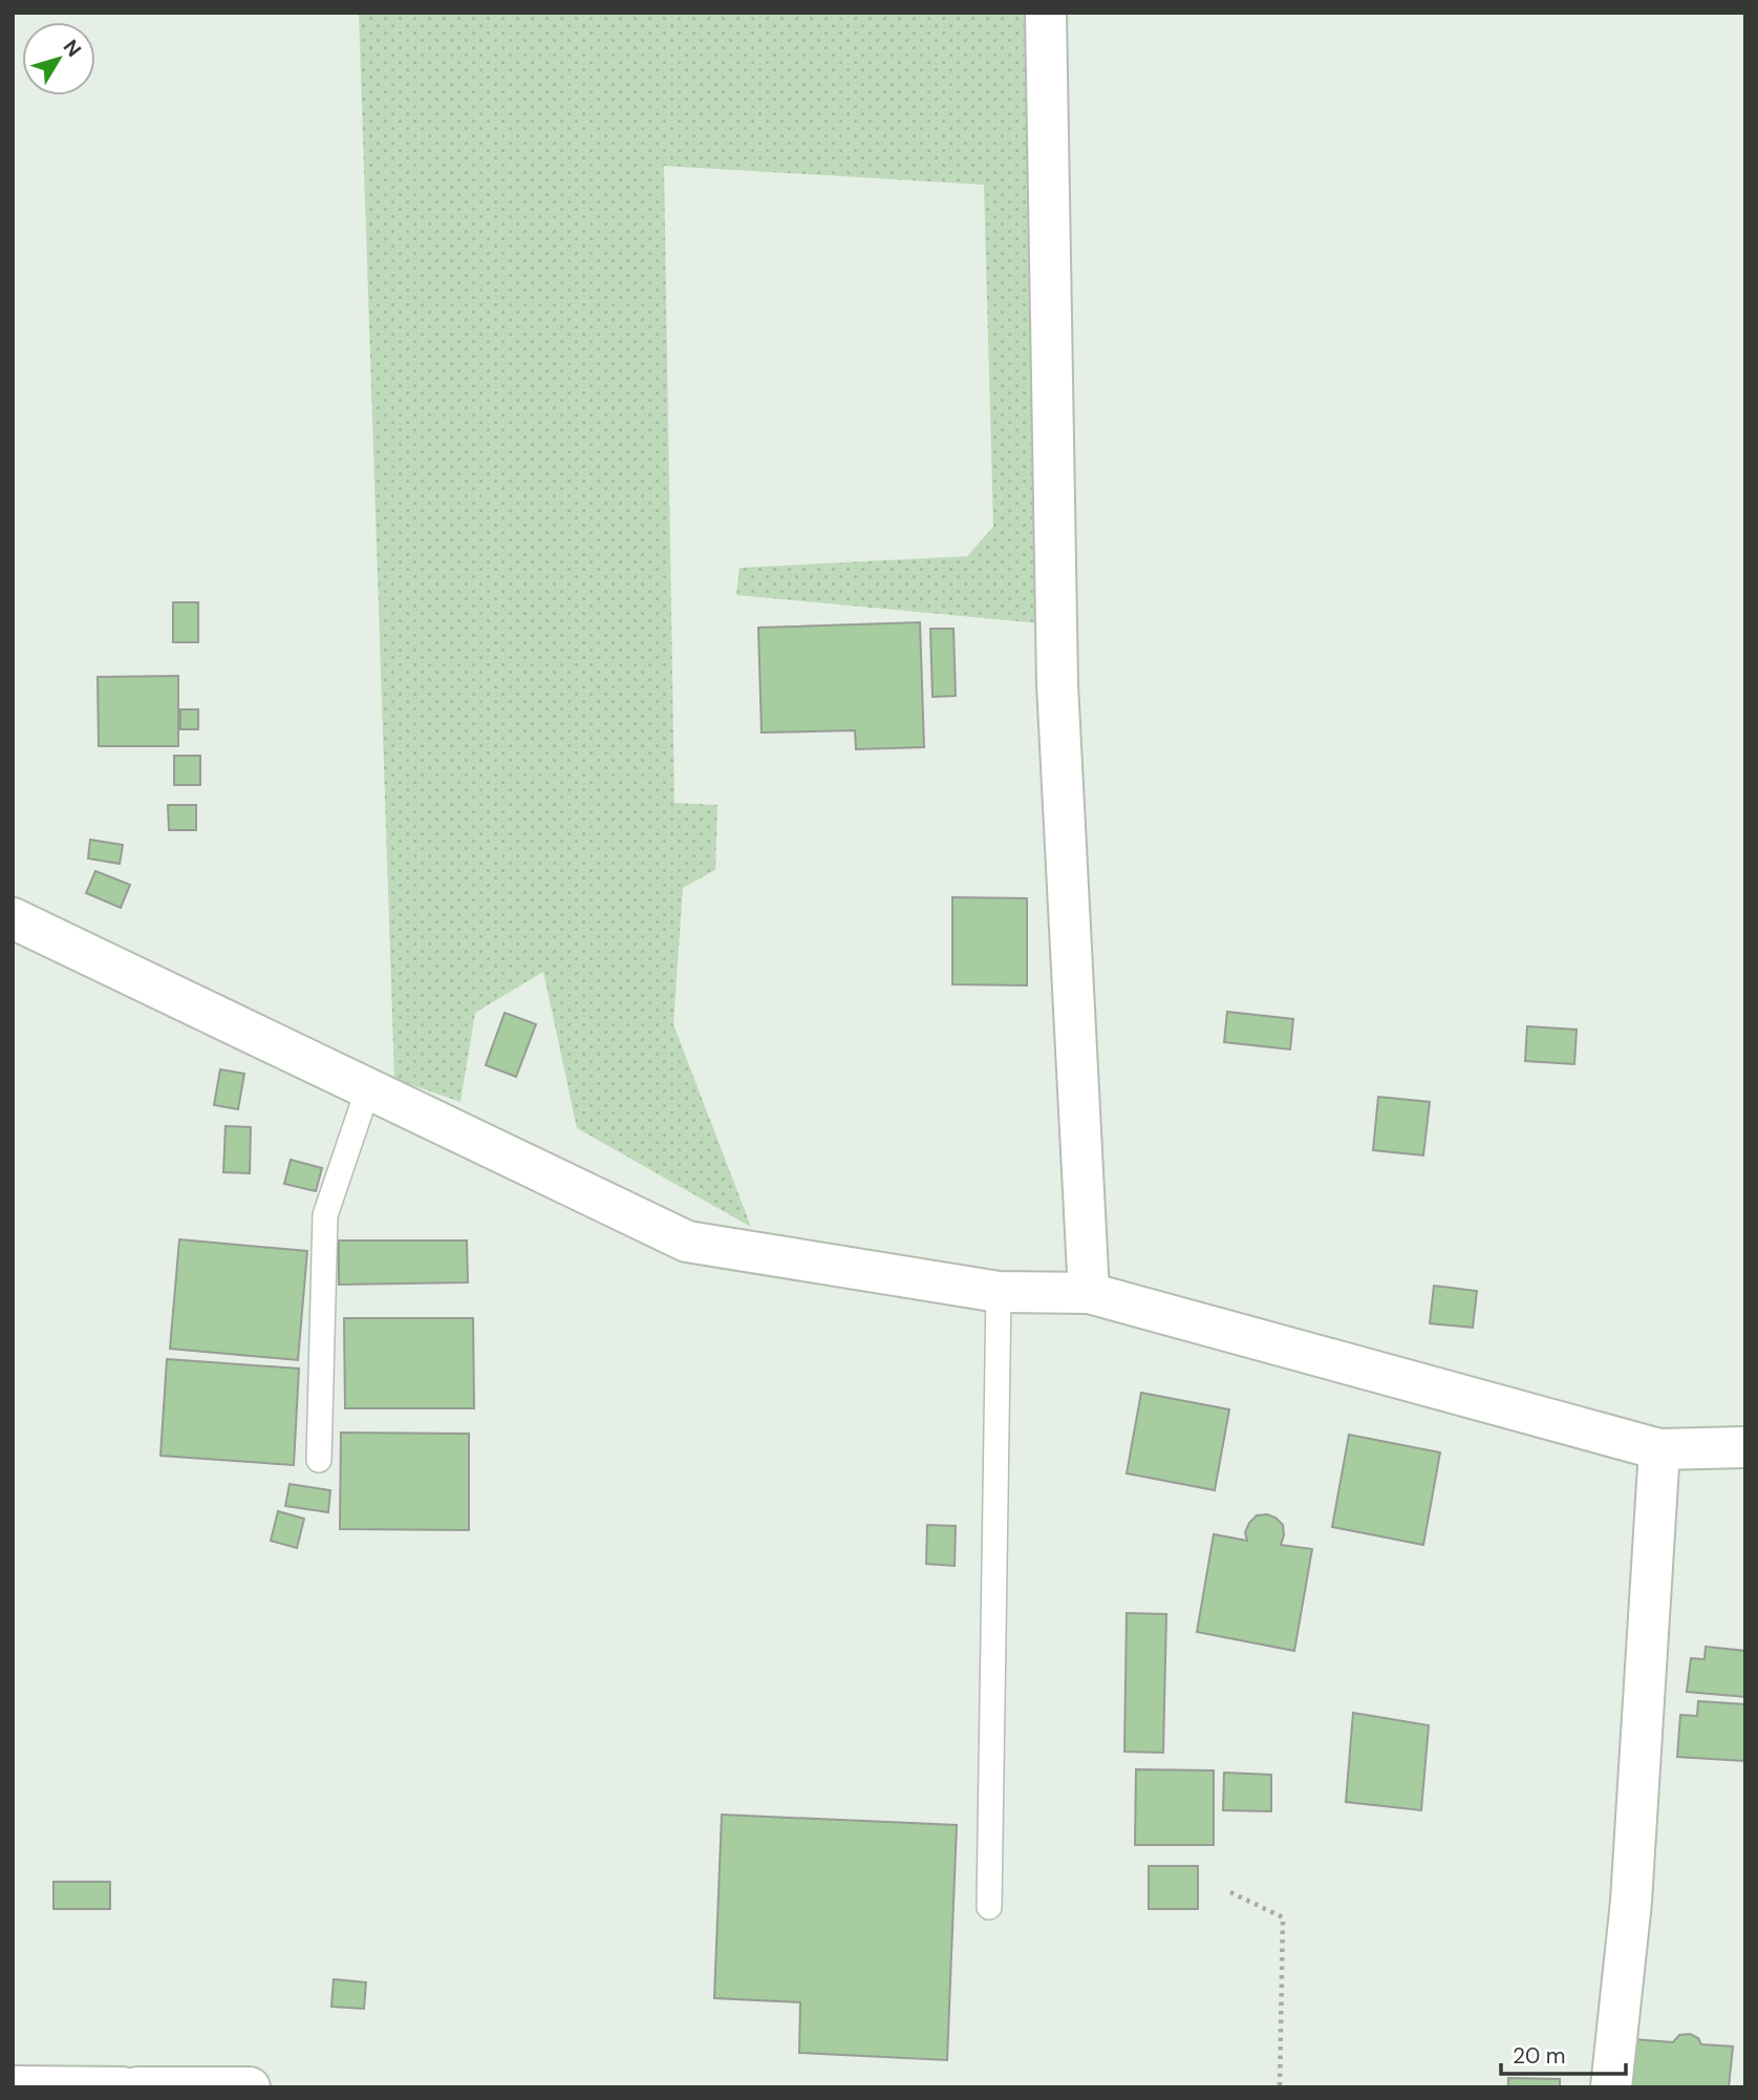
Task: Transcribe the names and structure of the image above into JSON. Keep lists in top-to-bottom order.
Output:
{
  "scale_bar": "20 m",
  "north": "top right"
}
